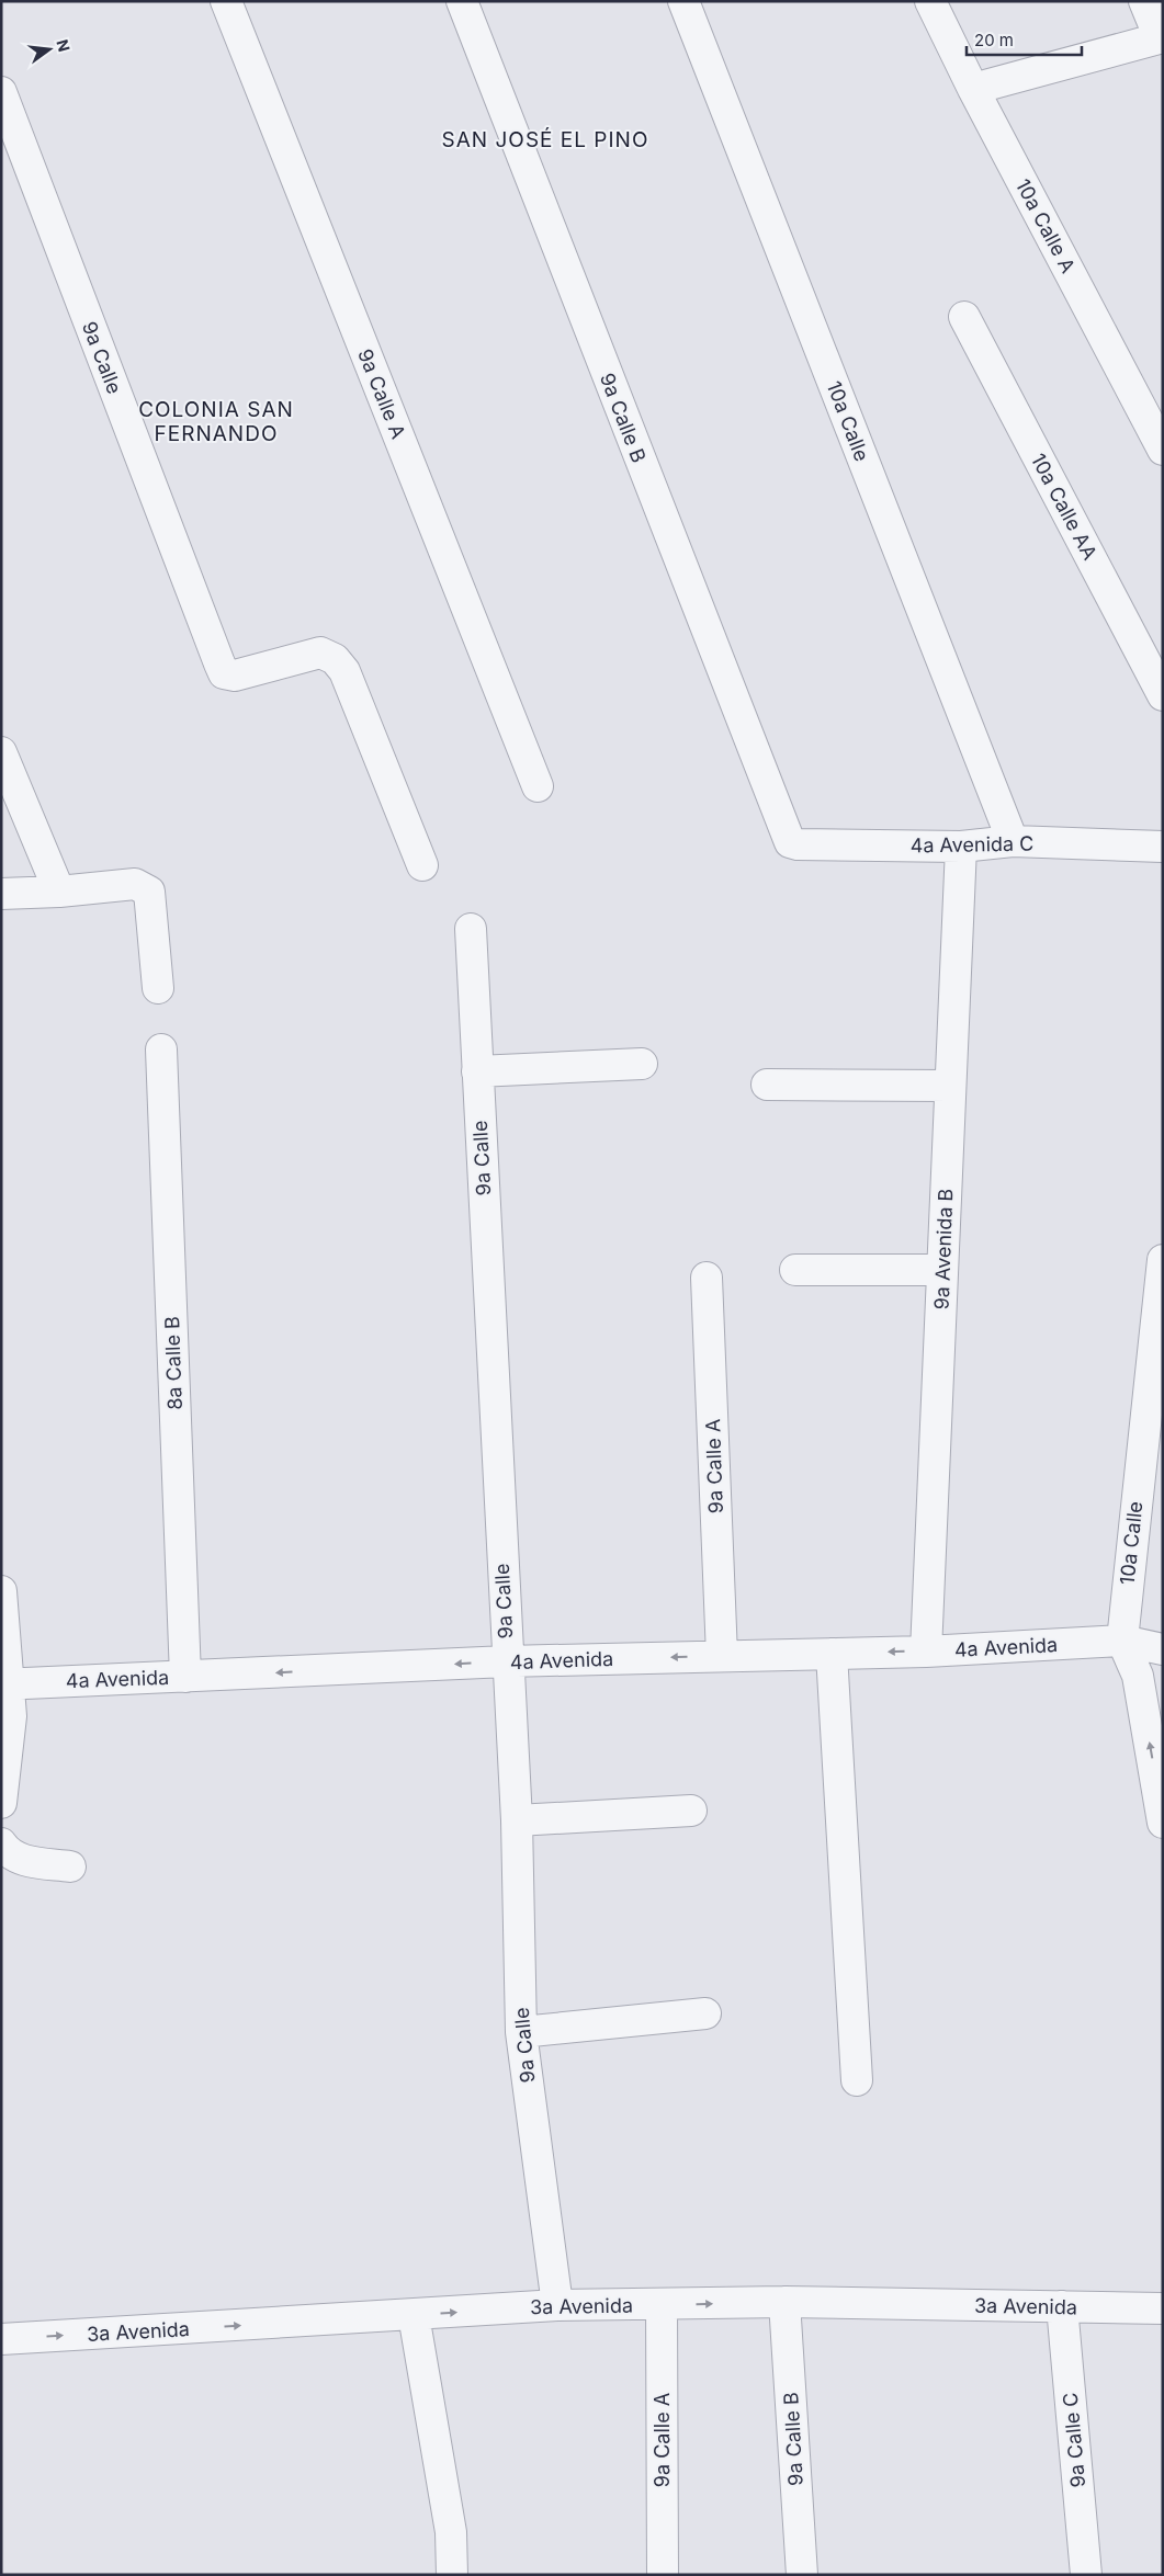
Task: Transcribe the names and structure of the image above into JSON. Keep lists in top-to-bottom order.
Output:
{
  "streets": {
    "street": [
      "10a Calle A",
      "9a Calle",
      "9a Calle A",
      "9a Calle B",
      "10a Calle",
      "10a Calle AA",
      "4a Avenida C",
      "9a Avenida B",
      "8a Calle B",
      "4a Avenida",
      "3a Avenida",
      "9a Calle C"
    ]
  },
  "crossings": [
    ["9a Calle", "4a Avenida"],
    ["9a Calle", "3a Avenida"],
    ["9a Calle A", "4a Avenida"],
    ["9a Calle A", "3a Avenida"],
    ["9a Calle B", "4a Avenida C"],
    ["9a Calle B", "3a Avenida"],
    ["10a Calle", "4a Avenida C"],
    ["10a Calle", "4a Avenida"],
    ["4a Avenida C", "9a Avenida B"],
    ["9a Avenida B", "4a Avenida"],
    ["8a Calle B", "4a Avenida"],
    ["3a Avenida", "9a Calle C"]
  ],
  "one_way": ["4a Avenida", "3a Avenida"],
  "districts": ["SAN JOSÉ EL PINO", "COLONIA SAN FERNANDO"],
  "scale_bar": "20 m",
  "north": "right"
}
